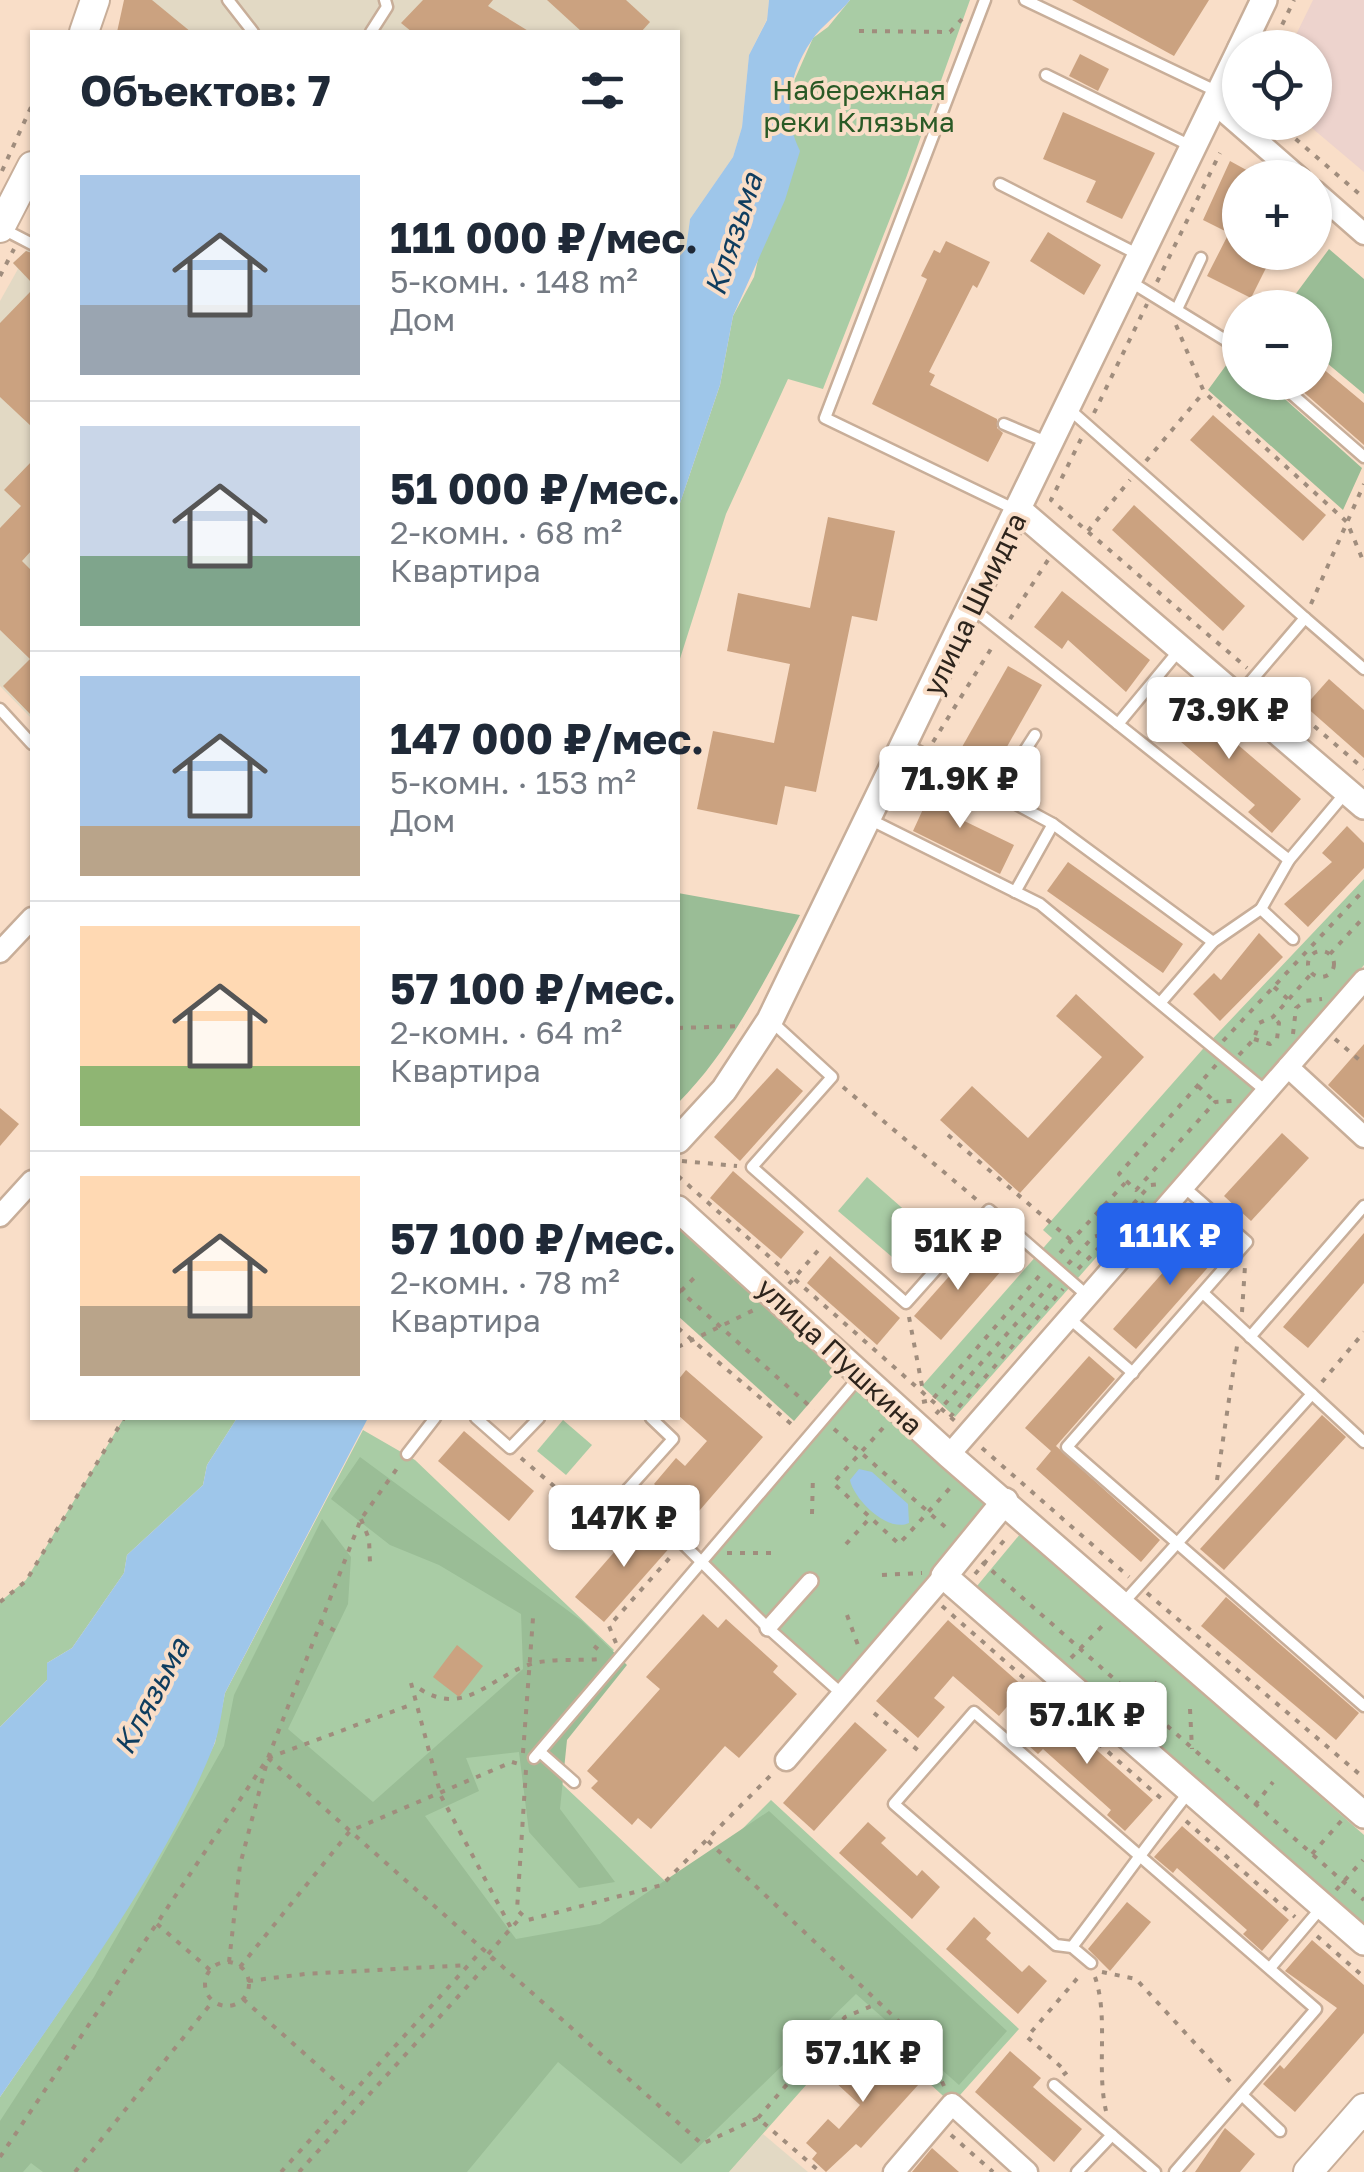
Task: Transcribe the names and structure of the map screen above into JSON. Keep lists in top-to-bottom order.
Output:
{
  "streets": {
    "street": ["улица Шмидта", "улица Пушкина"]
  },
  "water": ["Клязьма"],
  "parks": ["Набережная реки Клязьма"],
  "page": {
    "map_buttons": ["+", "−"],
    "heading": "Объектов: 7",
    "list": [
      {
        "name": "111 000 ₽/мес.",
        "note": "5-комн. · 148 m² · Дом"
      },
      {
        "name": "51 000 ₽/мес.",
        "note": "2-комн. · 68 m² · Квартира"
      },
      {
        "name": "147 000 ₽/мес.",
        "note": "5-комн. · 153 m² · Дом"
      },
      {
        "name": "57 100 ₽/мес.",
        "note": "2-комн. · 64 m² · Квартира"
      },
      {
        "name": "57 100 ₽/мес.",
        "note": "2-комн. · 78 m² · Квартира"
      }
    ],
    "price": [
      "73.9K ₽",
      "71.9K ₽",
      "111K ₽",
      "51K ₽",
      "147K ₽",
      "57.1K ₽",
      "57.1K ₽"
    ]
  }
}
